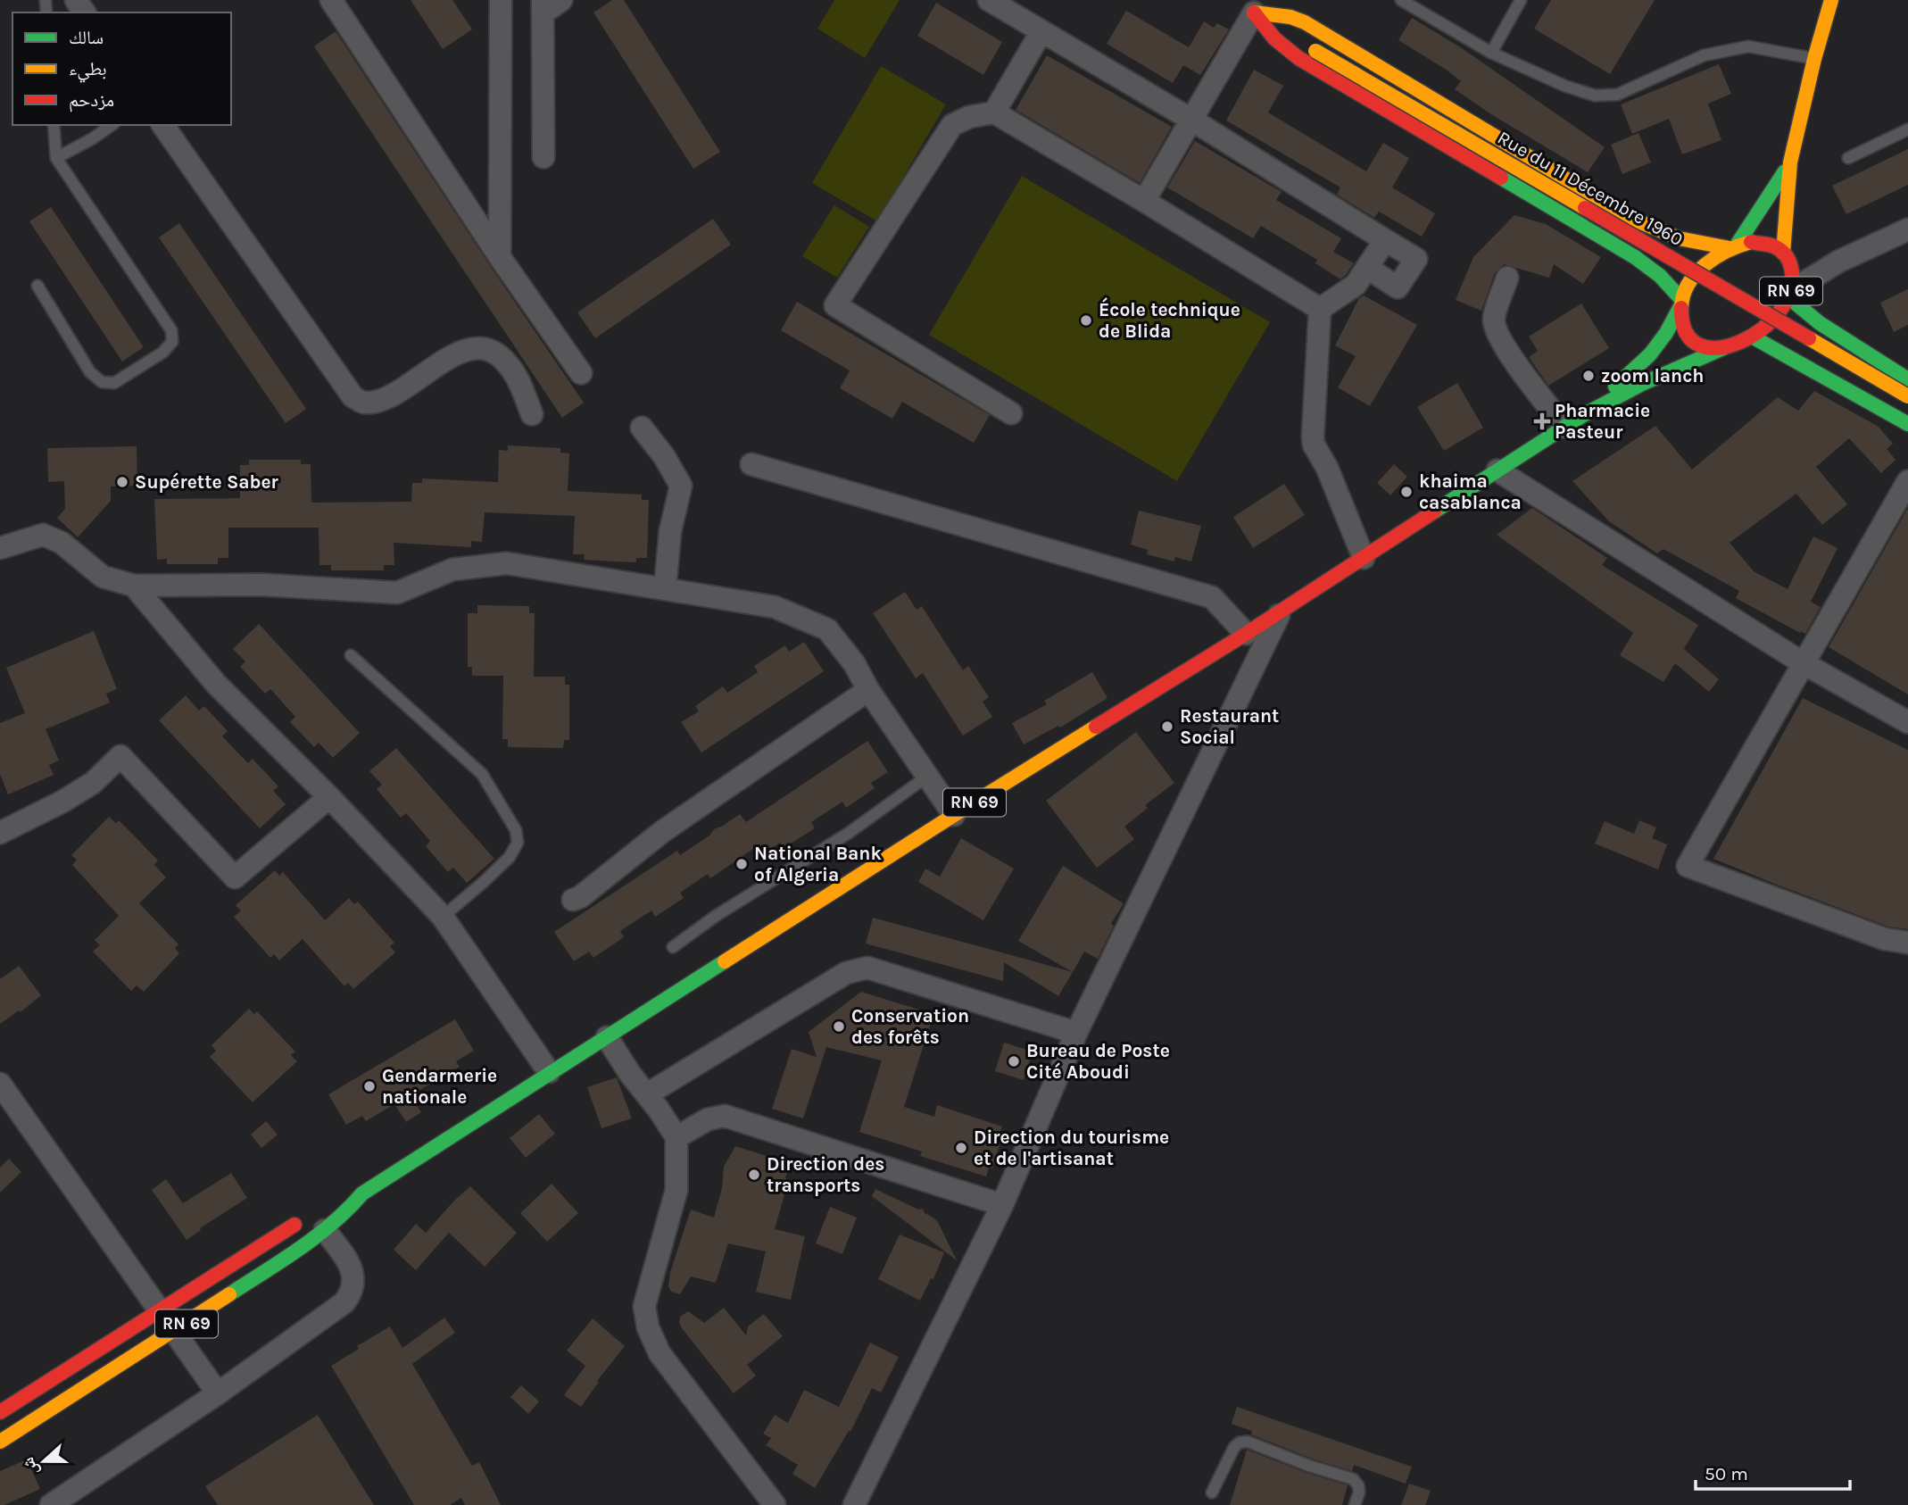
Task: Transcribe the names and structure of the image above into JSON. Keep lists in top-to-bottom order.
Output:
{
  "streets": {
    "main road": ["Rue du 11 Décembre 1960", "RN 69"]
  },
  "crossings": [
    ["Rue du 11 Décembre 1960", "RN 69"]
  ],
  "places": {
    "other": [
      "École technique de Blida",
      "zoom lanch",
      "Supérette Saber",
      "khaima casablanca",
      "Restaurant Social",
      "National Bank of Algeria",
      "Conservation des forêts",
      "Bureau de Poste Cité Aboudi",
      "Gendarmerie nationale",
      "Direction du tourisme et de l'artisanat",
      "Direction des transports"
    ],
    "health": ["Pharmacie Pasteur"]
  },
  "legend": ["سالك", "بطيء", "مزدحم"],
  "scale_bar": "50 m",
  "north": "left"
}
